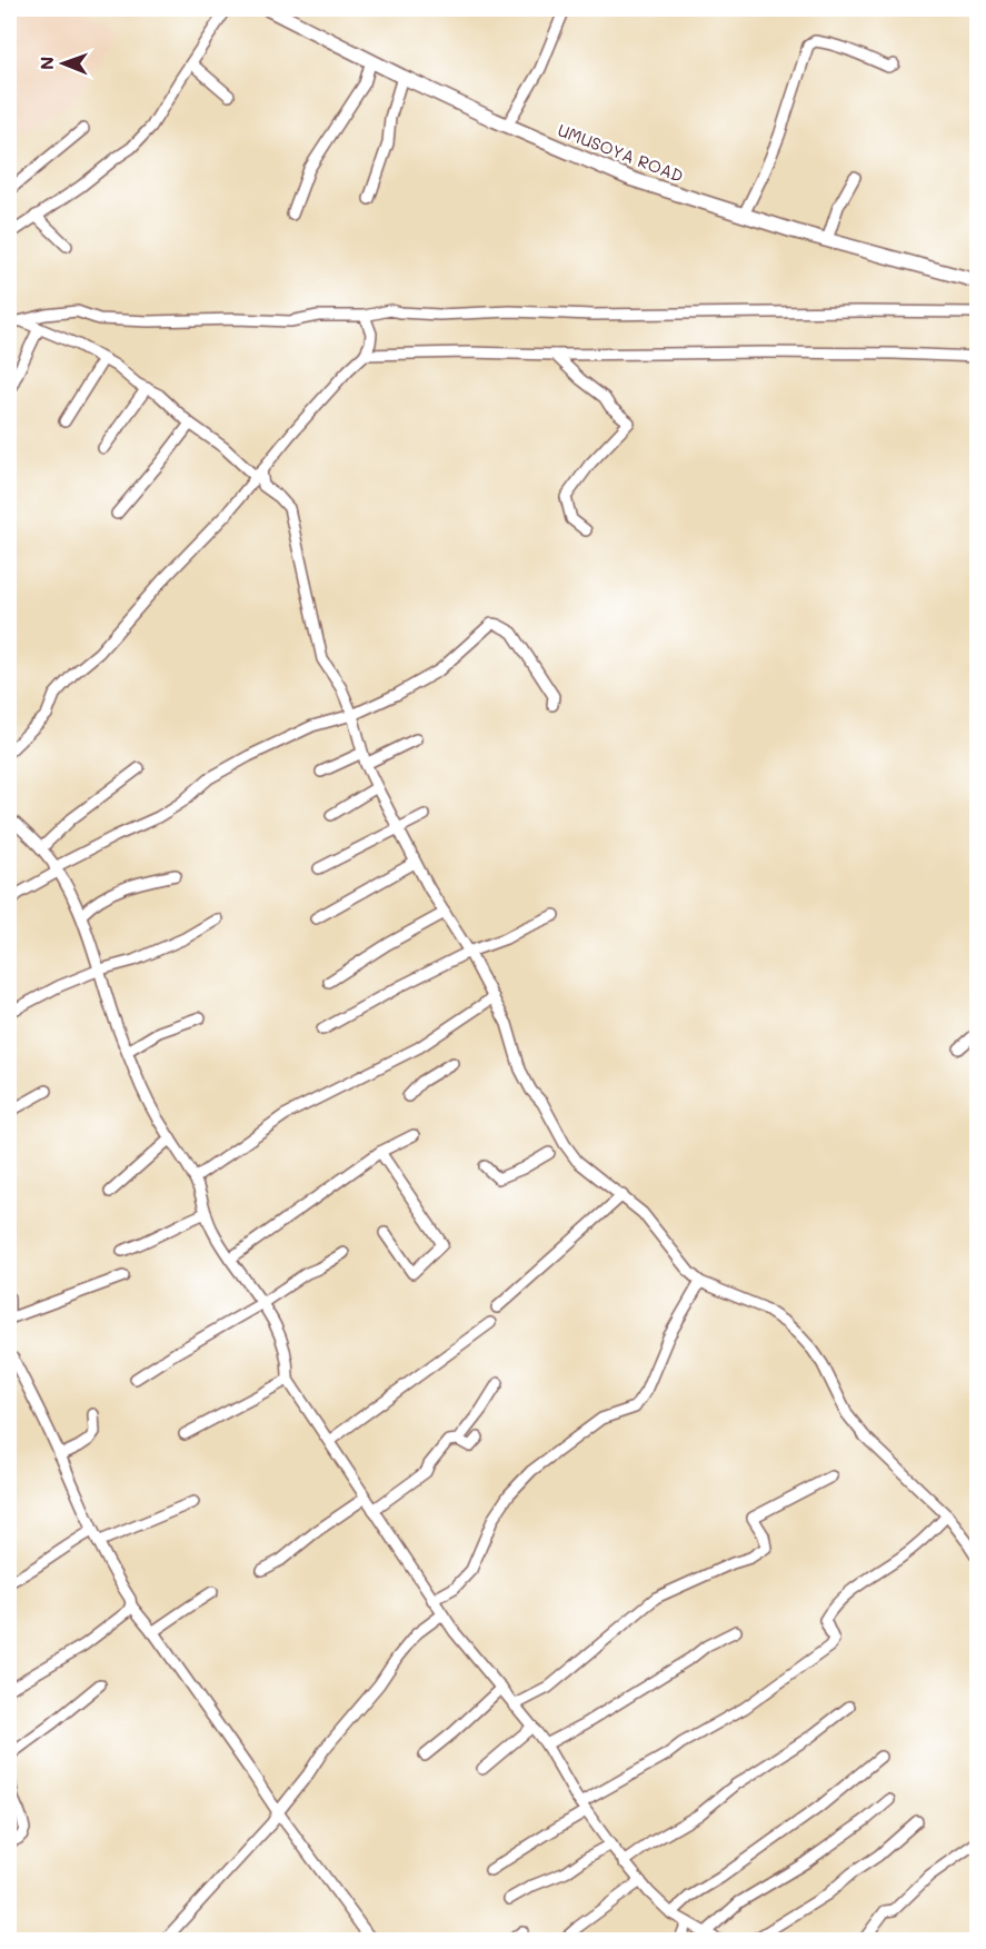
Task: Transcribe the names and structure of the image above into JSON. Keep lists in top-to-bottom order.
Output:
{
  "streets": {
    "main road": ["UMUSOYA ROAD"]
  },
  "north": "left"
}
